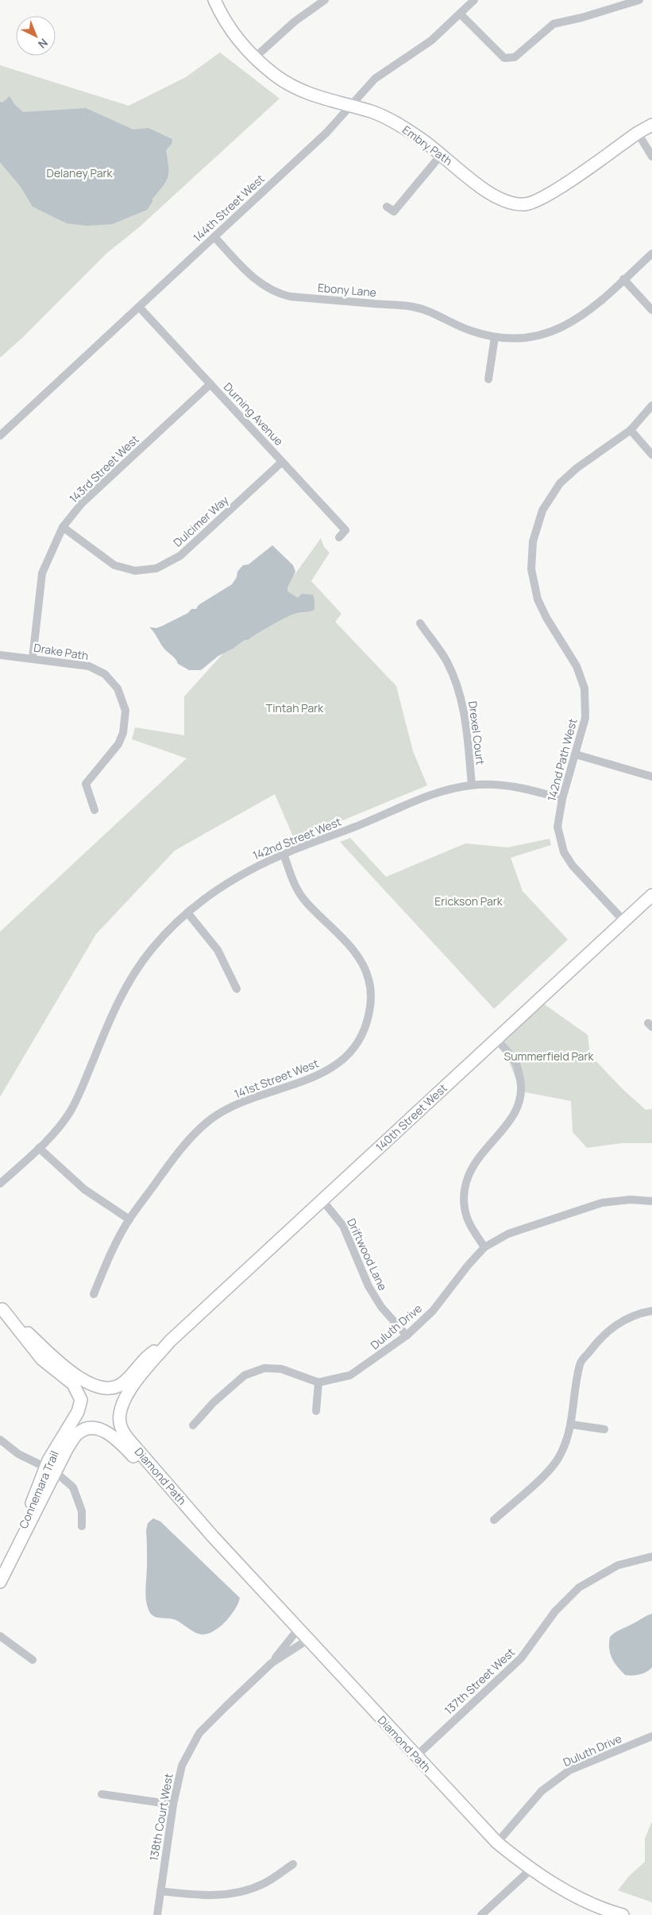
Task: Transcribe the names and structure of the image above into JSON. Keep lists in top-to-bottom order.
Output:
{
  "streets": {
    "street": [
      "Embry Path",
      "144th Street West",
      "Ebony Lane",
      "Durning Avenue",
      "143rd Street West",
      "Dulcimer Way",
      "Drake Path",
      "Drexel Court",
      "142nd Path West",
      "142nd Street West",
      "141st Street West",
      "140th Street West",
      "Driftwood Lane",
      "Duluth Drive",
      "Diamond Path",
      "Connemara Trail",
      "137th Street West",
      "138th Court West"
    ]
  },
  "crossings": [
    ["Embry Path", "144th Street West"],
    ["144th Street West", "Ebony Lane"],
    ["144th Street West", "Durning Avenue"],
    ["Durning Avenue", "143rd Street West"],
    ["Durning Avenue", "Dulcimer Way"],
    ["143rd Street West", "Dulcimer Way"],
    ["143rd Street West", "Drake Path"],
    ["Drexel Court", "142nd Street West"],
    ["142nd Path West", "142nd Street West"],
    ["142nd Path West", "140th Street West"],
    ["142nd Street West", "141st Street West"],
    ["140th Street West", "Driftwood Lane"],
    ["140th Street West", "Diamond Path"],
    ["140th Street West", "Connemara Trail"],
    ["Driftwood Lane", "Duluth Drive"],
    ["Duluth Drive", "Diamond Path"],
    ["Diamond Path", "Connemara Trail"],
    ["Diamond Path", "137th Street West"],
    ["Diamond Path", "138th Court West"]
  ],
  "parks": [
    "Delaney Park",
    "Tintah Park",
    "Erickson Park",
    "Summerfield Park"
  ],
  "north": "bottom right"
}
